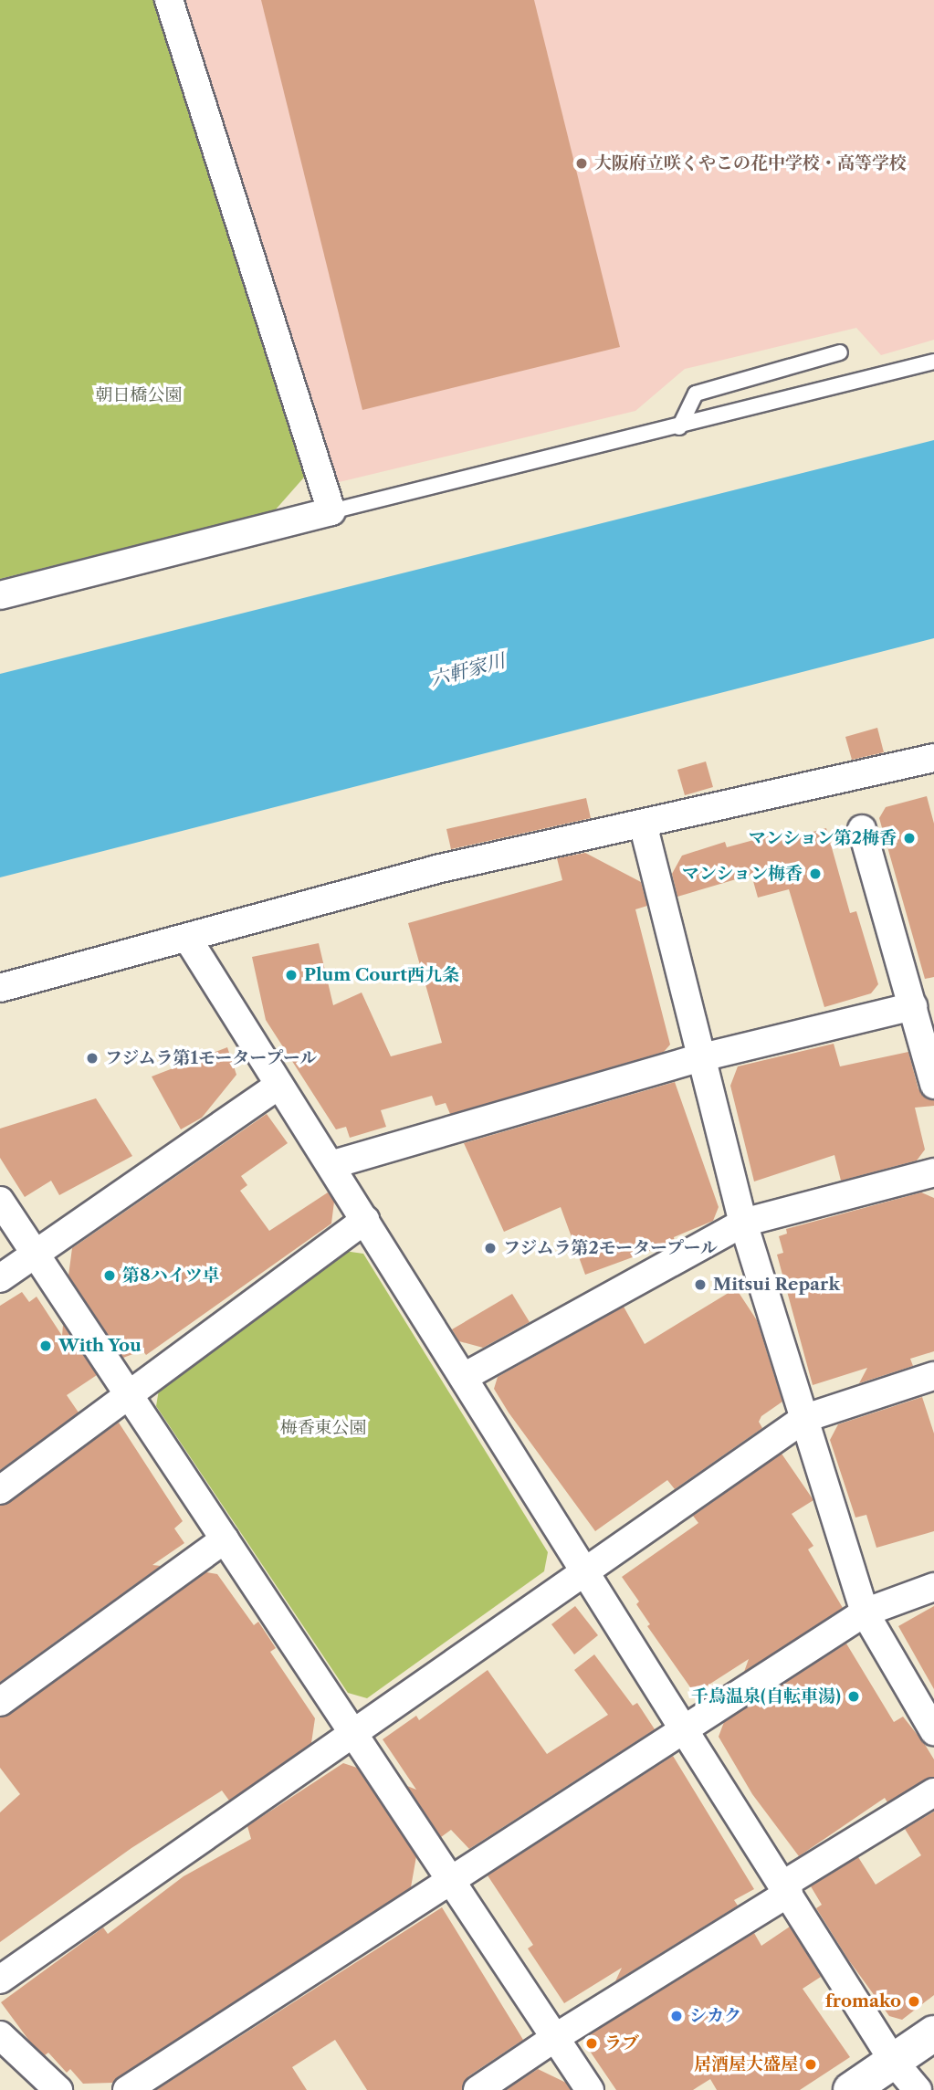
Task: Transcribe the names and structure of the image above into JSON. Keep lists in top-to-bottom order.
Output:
{
  "water": ["六軒家川"],
  "parks": ["朝日橋公園", "梅香東公園"],
  "places": [
    "大阪府立咲くやこの花中学校・高等学校",
    "マンション第2梅香",
    "マンション梅香",
    "Plum Court西九条",
    "フジムラ第1モータープール",
    "フジムラ第2モータープール",
    "第8ハイツ卓",
    "Mitsui Repark",
    "With You",
    "千鳥温泉(自転車湯)",
    "fromako",
    "シカク",
    "ラブ",
    "居酒屋大盛屋"
  ]
}
